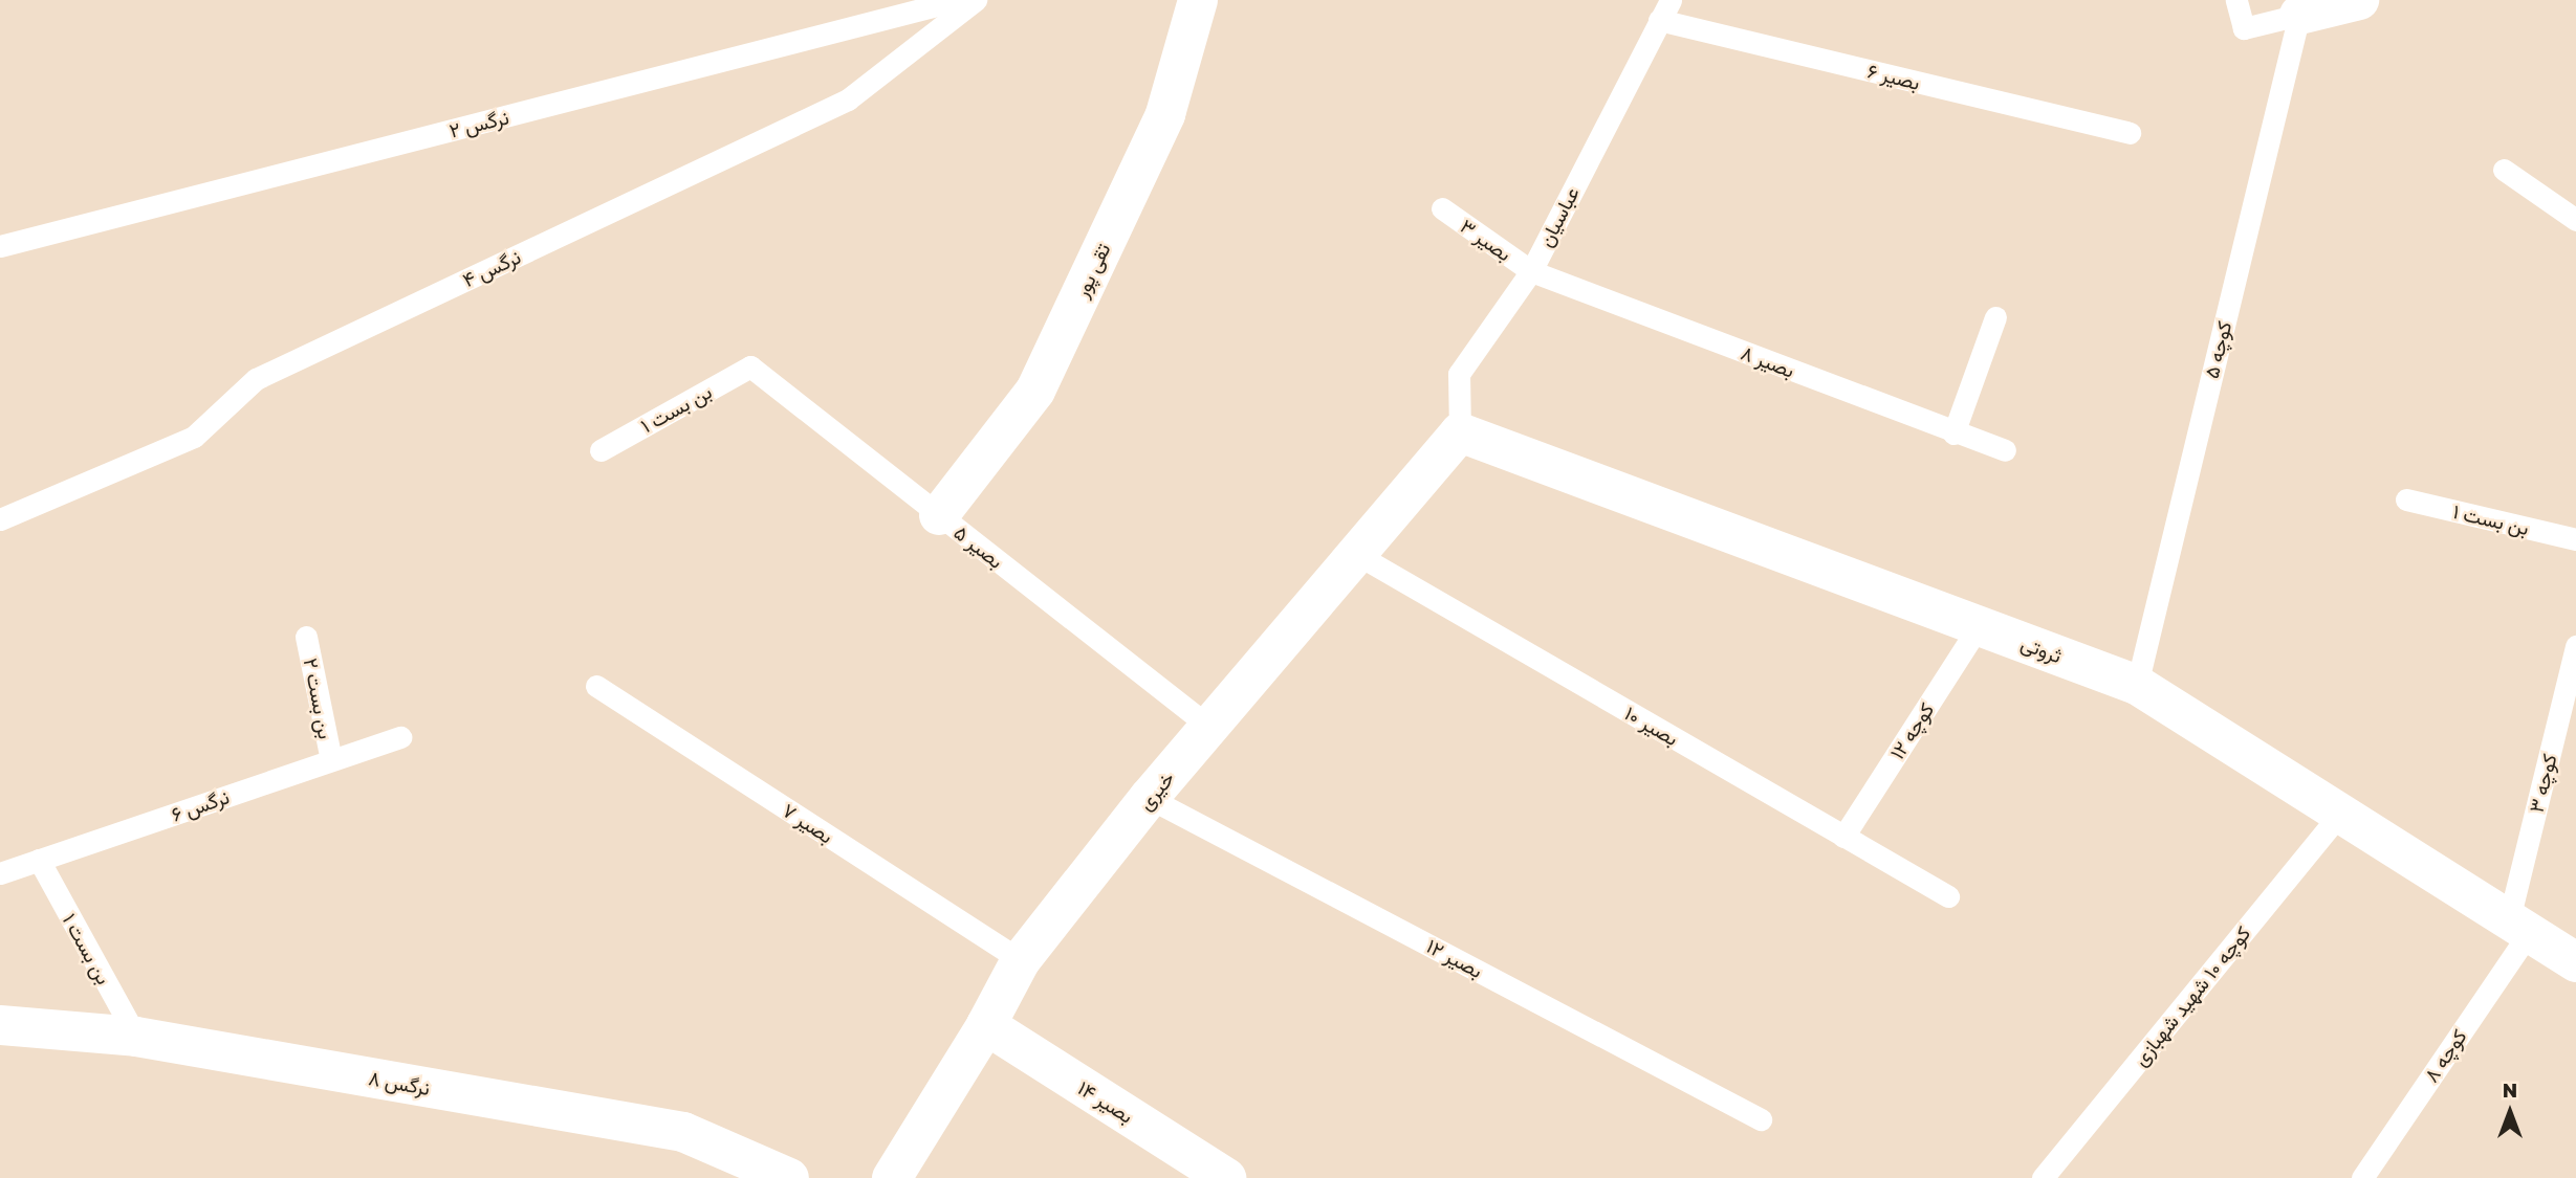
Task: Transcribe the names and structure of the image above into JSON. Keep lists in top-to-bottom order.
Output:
{
  "streets": {
    "street": [
      "تقی پور",
      "ثروتی",
      "خیری",
      "نرگس ۸",
      "بصیر ۱۴"
    ],
    "lane": [
      "بصیر ۶",
      "نرگس ۲",
      "عباسیان",
      "بصیر ۳",
      "نرگس ۴",
      "کوچه ۵",
      "بصیر ۸",
      "بن بست ۱",
      "بصیر ۵",
      "بن بست ۲",
      "بصیر ۱۰",
      "کوچه ۱۲",
      "کوچه ۳",
      "نرگس ۶",
      "بصیر ۷",
      "بصیر ۱۲",
      "کوچه ۱۰ شهید شهبازی",
      "کوچه ۸"
    ]
  },
  "crossings": [
    ["بصیر ۶", "عباسیان"],
    ["عباسیان", "بصیر ۳"],
    ["عباسیان", "بصیر ۸"],
    ["عباسیان", "ثروتی"],
    ["عباسیان", "خیری"],
    ["بصیر ۳", "بصیر ۸"],
    ["تقی پور", "بصیر ۵"],
    ["کوچه ۵", "ثروتی"],
    ["بن بست ۱", "بصیر ۵"],
    ["بن بست ۱", "نرگس ۶"],
    ["بن بست ۱", "نرگس ۸"],
    ["بصیر ۵", "خیری"],
    ["ثروتی", "کوچه ۱۲"],
    ["ثروتی", "کوچه ۳"],
    ["ثروتی", "خیری"],
    ["ثروتی", "کوچه ۱۰ شهید شهبازی"],
    ["ثروتی", "کوچه ۸"],
    ["بن بست ۲", "نرگس ۶"],
    ["بصیر ۱۰", "کوچه ۱۲"],
    ["بصیر ۱۰", "خیری"],
    ["کوچه ۳", "کوچه ۸"],
    ["خیری", "بصیر ۷"],
    ["خیری", "بصیر ۱۲"],
    ["خیری", "بصیر ۱۴"]
  ],
  "north": "top"
}
